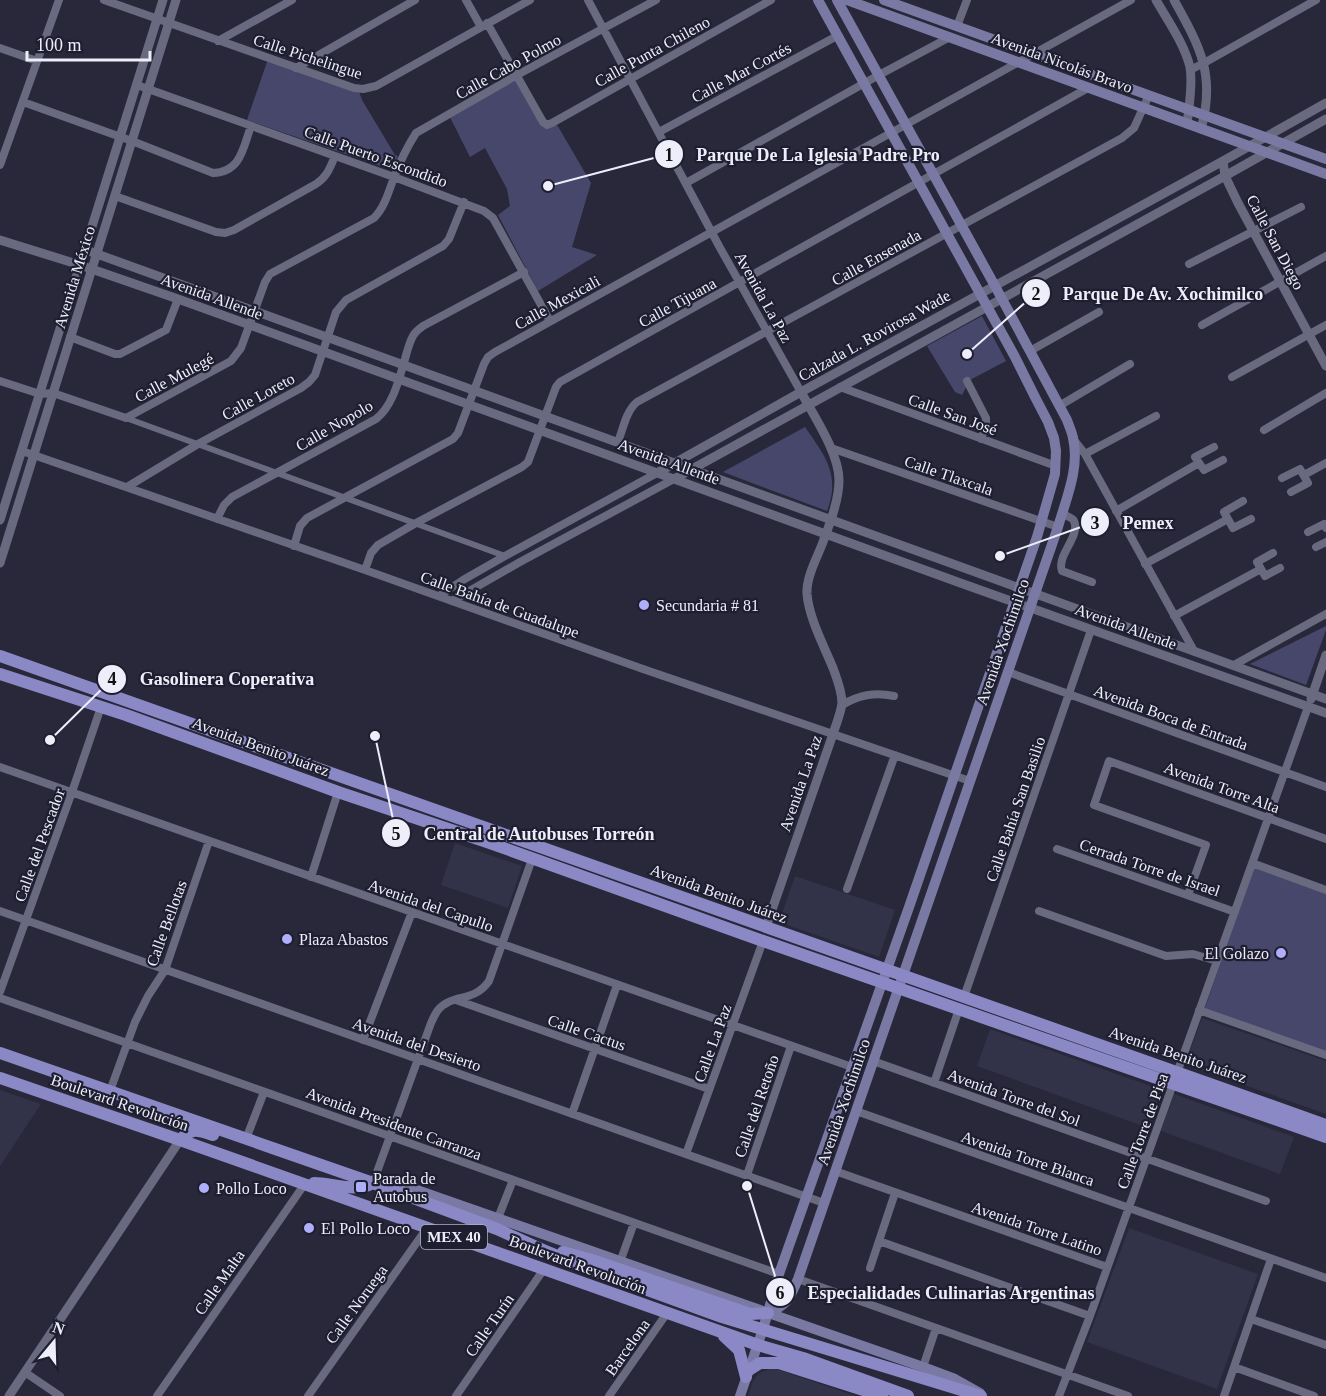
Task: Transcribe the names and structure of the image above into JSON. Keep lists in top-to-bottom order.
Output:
{
  "streets": {
    "main road": [
      "Avenida Nicolás Bravo",
      "Avenida Xochimilco",
      "Avenida Benito Juárez",
      "Boulevard Revolución",
      "MEX 40"
    ],
    "street": [
      "Calle Punta Chileno",
      "Calle Pichelingue",
      "Calle Cabo Polmo",
      "Calle Mar Cortés",
      "Calle Puerto Escondido",
      "Calle San Diego",
      "Calle Ensenada",
      "Avenida México",
      "Avenida Allende",
      "Avenida La Paz",
      "Calle Mexicali",
      "Calle Tijuana",
      "Calzada L. Rovirosa Wade",
      "Calle Mulegé",
      "Calle Loreto",
      "Calle San José",
      "Calle Nopolo",
      "Calle Tlaxcala",
      "Calle Bahía de Guadalupe",
      "Avenida Boca de Entrada",
      "Avenida Torre Alta",
      "Calle Bahía San Basilio",
      "Calle del Pescador",
      "Cerrada Torre de Israel",
      "Avenida del Capullo",
      "Calle Bellotas",
      "Calle Cactus",
      "Calle La Paz",
      "Avenida del Desierto",
      "Avenida Torre del Sol",
      "Calle del Retoño",
      "Avenida Presidente Carranza",
      "Calle Torre de Pisa",
      "Avenida Torre Blanca",
      "Avenida Torre Latino",
      "Calle Malta",
      "Calle Noruega",
      "Calle Turín",
      "Barcelona"
    ]
  },
  "crossings": [
    ["Calle Punta Chileno", "Calle Cabo Polmo"],
    ["Calle Punta Chileno", "Avenida La Paz"],
    ["Calle Pichelingue", "Avenida México"],
    ["Avenida Nicolás Bravo", "Calle Ensenada"],
    ["Avenida Nicolás Bravo", "Calle Mexicali"],
    ["Avenida Nicolás Bravo", "Calle Tijuana"],
    ["Avenida Nicolás Bravo", "Calzada L. Rovirosa Wade"],
    ["Calle Cabo Polmo", "Calle Puerto Escondido"],
    ["Calle Cabo Polmo", "Avenida La Paz"],
    ["Calle Cabo Polmo", "Calle Mulegé"],
    ["Calle Mar Cortés", "Avenida La Paz"],
    ["Calle Mar Cortés", "Avenida Xochimilco"],
    ["Calle Puerto Escondido", "Avenida México"],
    ["Calle Puerto Escondido", "Calle Mexicali"],
    ["Calle Puerto Escondido", "Calle Mulegé"],
    ["Calle Puerto Escondido", "Calle Loreto"],
    ["Calle Puerto Escondido", "Calle Nopolo"],
    ["Calle San Diego", "Calzada L. Rovirosa Wade"],
    ["Calle Ensenada", "Avenida Allende"],
    ["Calle Ensenada", "Avenida La Paz"],
    ["Calle Ensenada", "Avenida Xochimilco"],
    ["Avenida México", "Avenida Allende"],
    ["Avenida México", "Calle Mulegé"],
    ["Avenida México", "Calle Bahía de Guadalupe"],
    ["Avenida Allende", "Avenida La Paz"],
    ["Avenida Allende", "Calle Mexicali"],
    ["Avenida Allende", "Calle Tijuana"],
    ["Avenida Allende", "Calzada L. Rovirosa Wade"],
    ["Avenida Allende", "Calle Mulegé"],
    ["Avenida Allende", "Calle Loreto"],
    ["Avenida Allende", "Calle Nopolo"],
    ["Avenida Allende", "Avenida Xochimilco"],
    ["Avenida Allende", "Calle Bahía San Basilio"],
    ["Avenida Allende", "Calle Torre de Pisa"],
    ["Avenida La Paz", "Calle Mexicali"],
    ["Avenida La Paz", "Calle Tijuana"],
    ["Avenida La Paz", "Calzada L. Rovirosa Wade"],
    ["Avenida La Paz", "Calle Tlaxcala"],
    ["Avenida La Paz", "Calle Bahía de Guadalupe"],
    ["Avenida La Paz", "Avenida Benito Juárez"],
    ["Calle Mexicali", "Calle Bahía de Guadalupe"],
    ["Calle Mexicali", "Avenida Xochimilco"],
    ["Calle Tijuana", "Calle Bahía de Guadalupe"],
    ["Calle Tijuana", "Avenida Xochimilco"],
    ["Calzada L. Rovirosa Wade", "Calle San José"],
    ["Calzada L. Rovirosa Wade", "Calle Bahía de Guadalupe"],
    ["Calzada L. Rovirosa Wade", "Avenida Xochimilco"],
    ["Calle Loreto", "Calle Bahía de Guadalupe"],
    ["Calle San José", "Avenida Xochimilco"],
    ["Calle Nopolo", "Calle Bahía de Guadalupe"],
    ["Calle Tlaxcala", "Avenida Xochimilco"],
    ["Calle Bahía de Guadalupe", "Avenida Xochimilco"],
    ["Avenida Xochimilco", "Avenida Boca de Entrada"],
    ["Avenida Xochimilco", "Avenida Benito Juárez"],
    ["Avenida Xochimilco", "Avenida del Capullo"],
    ["Avenida Xochimilco", "Avenida del Desierto"],
    ["Avenida Xochimilco", "Avenida Torre del Sol"],
    ["Avenida Xochimilco", "Boulevard Revolución"],
    ["Avenida Xochimilco", "Avenida Presidente Carranza"],
    ["Avenida Xochimilco", "Avenida Torre Blanca"],
    ["Avenida Xochimilco", "Avenida Torre Latino"],
    ["Avenida Xochimilco", "MEX 40"],
    ["Avenida Boca de Entrada", "Calle Bahía San Basilio"],
    ["Avenida Boca de Entrada", "Calle Torre de Pisa"],
    ["Avenida Benito Juárez", "Calle Bahía San Basilio"],
    ["Avenida Benito Juárez", "Calle del Pescador"],
    ["Avenida Benito Juárez", "Calle La Paz"],
    ["Avenida Benito Juárez", "Calle Torre de Pisa"],
    ["Avenida Torre Alta", "Cerrada Torre de Israel"],
    ["Avenida Torre Alta", "Calle Torre de Pisa"],
    ["Calle del Pescador", "Avenida del Capullo"],
    ["Calle del Pescador", "Avenida del Desierto"],
    ["Cerrada Torre de Israel", "Calle Torre de Pisa"],
    ["Avenida del Capullo", "Calle Bellotas"],
    ["Avenida del Capullo", "Calle La Paz"],
    ["Avenida del Capullo", "Calle del Retoño"],
    ["Calle Bellotas", "Avenida del Desierto"],
    ["Calle Bellotas", "Avenida Presidente Carranza"],
    ["Calle Bellotas", "MEX 40"],
    ["Calle Cactus", "Calle La Paz"],
    ["Calle La Paz", "Avenida del Desierto"],
    ["Avenida del Desierto", "Calle del Retoño"],
    ["Avenida Torre del Sol", "Calle Torre de Pisa"],
    ["Boulevard Revolución", "Calle Malta"],
    ["Boulevard Revolución", "Calle Noruega"],
    ["Boulevard Revolución", "Calle Turín"],
    ["Boulevard Revolución", "Barcelona"],
    ["Calle Torre de Pisa", "Avenida Torre Blanca"],
    ["Calle Torre de Pisa", "Avenida Torre Latino"]
  ],
  "places": {
    "other": [
      "Parque De La Iglesia Padre Pro",
      "Parque De Av. Xochimilco",
      "Pemex",
      "Secundaria # 81",
      "Central de Autobuses Torreón",
      "Gasolinera Coperativa",
      "Plaza Abastos",
      "El Golazo",
      "Especialidades Culinarias Argentinas",
      "Pollo Loco",
      "El Pollo Loco"
    ],
    "transit": ["Parada de Autobus"]
  },
  "scale_bar": "100 m",
  "north": "top"
}
